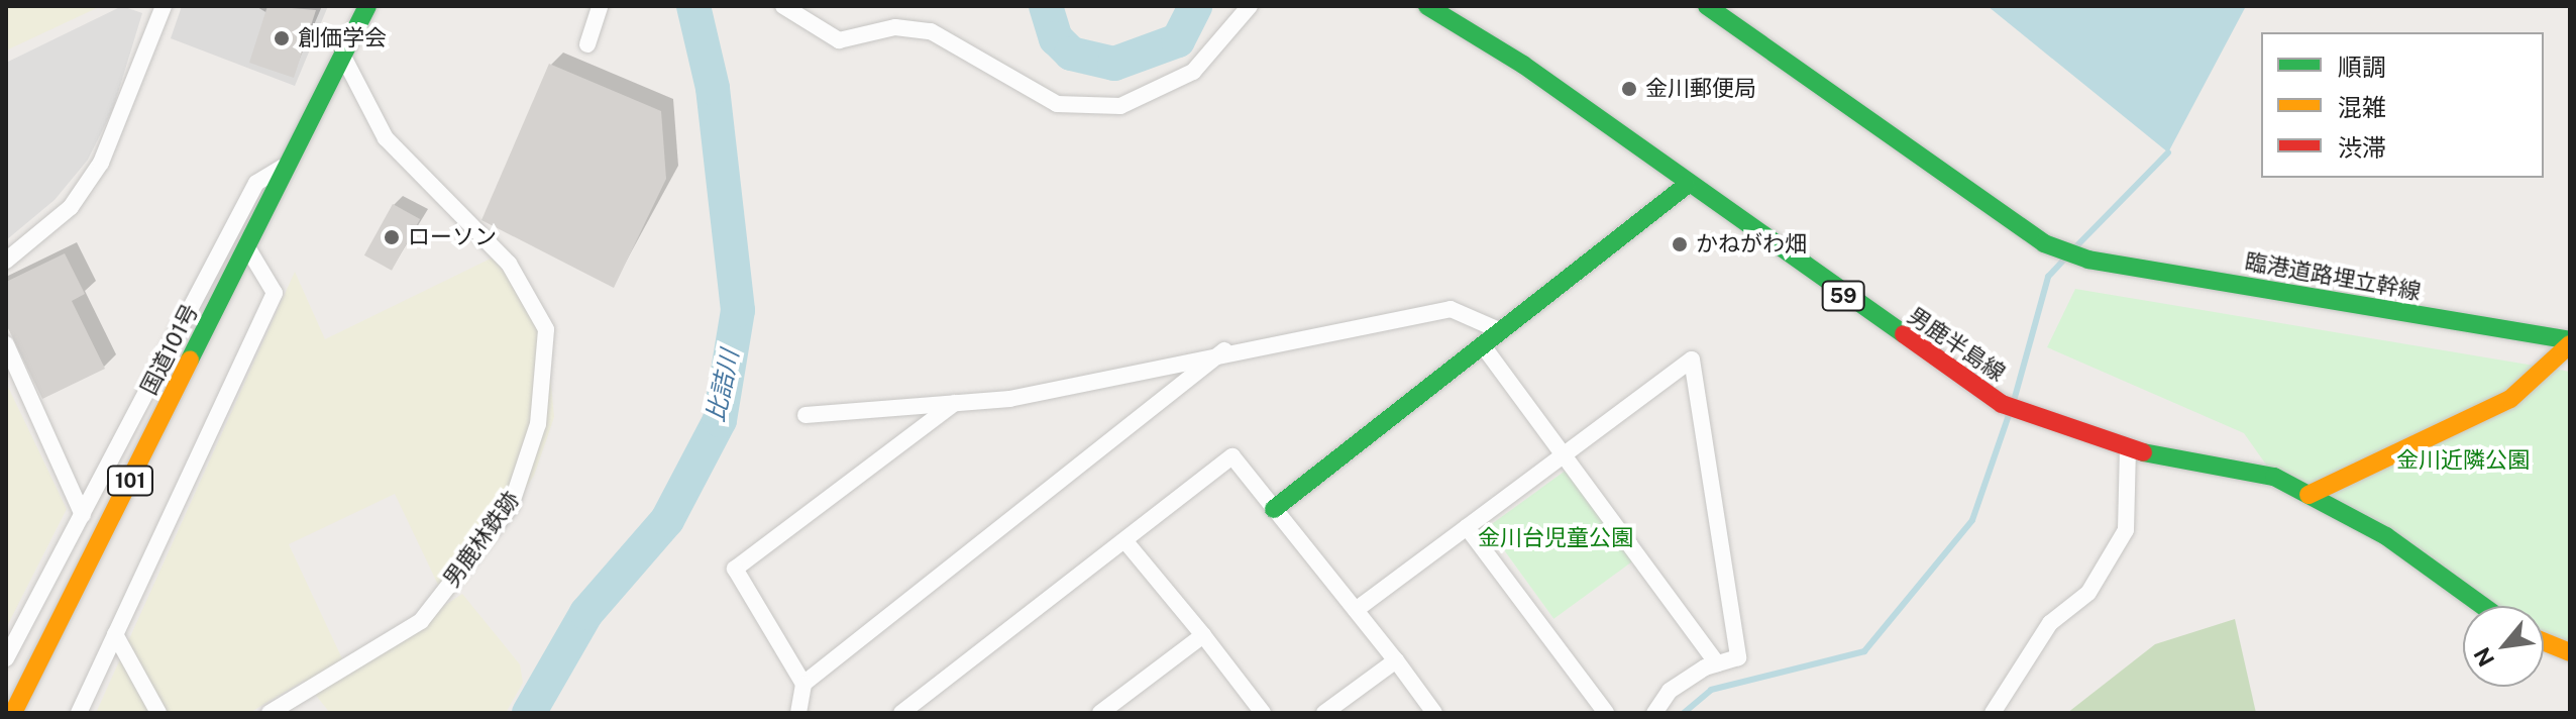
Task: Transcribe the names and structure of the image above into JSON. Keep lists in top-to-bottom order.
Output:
{
  "streets": {
    "main road": [
      "臨港道路埋立幹線",
      "59",
      "男鹿半島線",
      "国道101号",
      "101"
    ],
    "street": ["男鹿林鉄跡"]
  },
  "crossings": [
    ["国道101号", "男鹿林鉄跡"]
  ],
  "water": ["比詰川"],
  "parks": ["金川近隣公園", "金川台児童公園"],
  "places": [
    "創価学会",
    "金川郵便局",
    "ローソン",
    "かねがわ畑"
  ],
  "legend": ["順調", "混雑", "渋滞"],
  "north": "bottom left"
}
